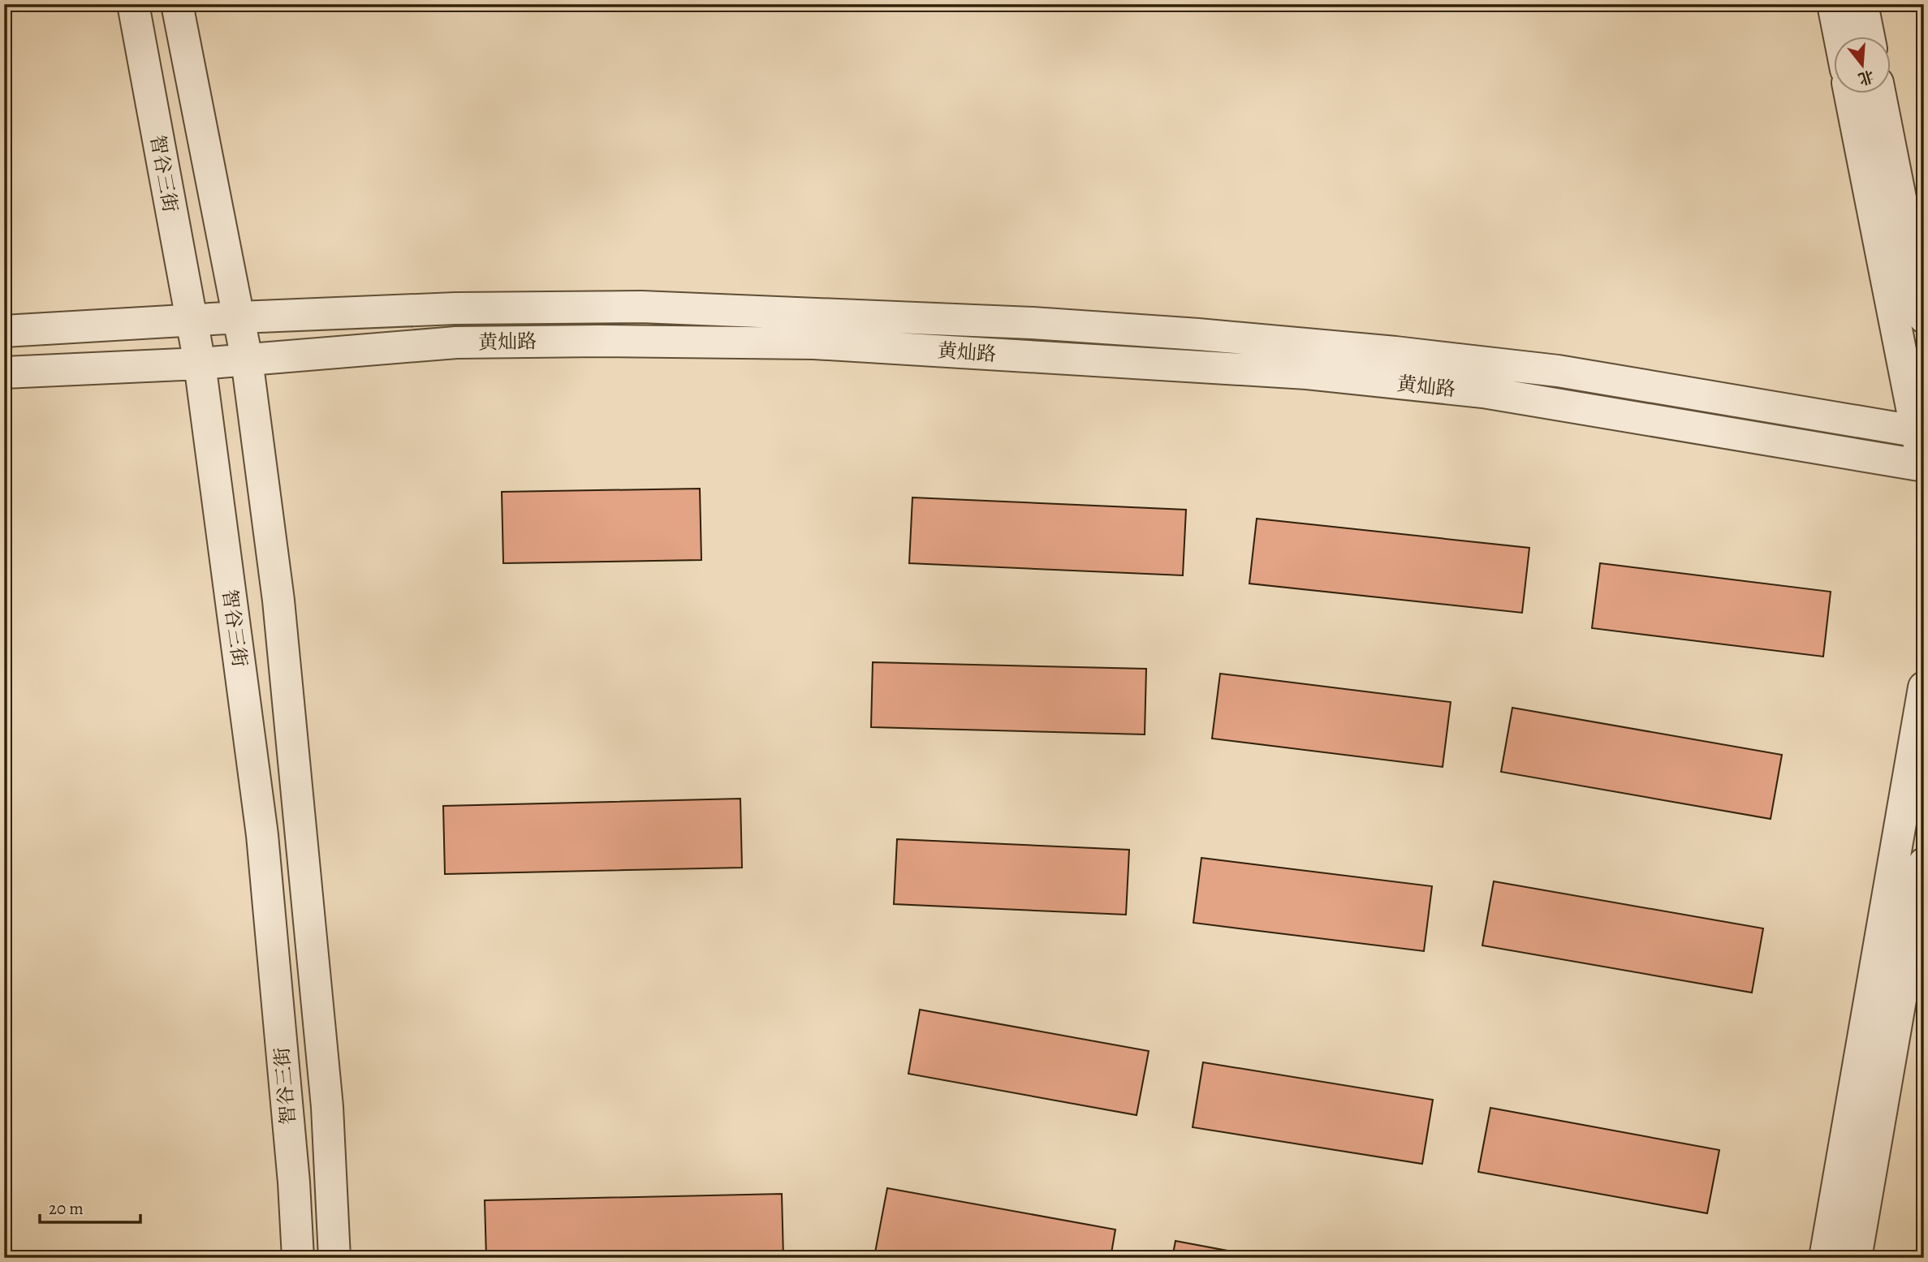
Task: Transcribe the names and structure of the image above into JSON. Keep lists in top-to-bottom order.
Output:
{
  "streets": {
    "street": ["智谷三街", "黄灿路"]
  },
  "crossings": [
    ["智谷三街", "黄灿路"]
  ],
  "scale_bar": "20 m",
  "north": "bottom"
}
